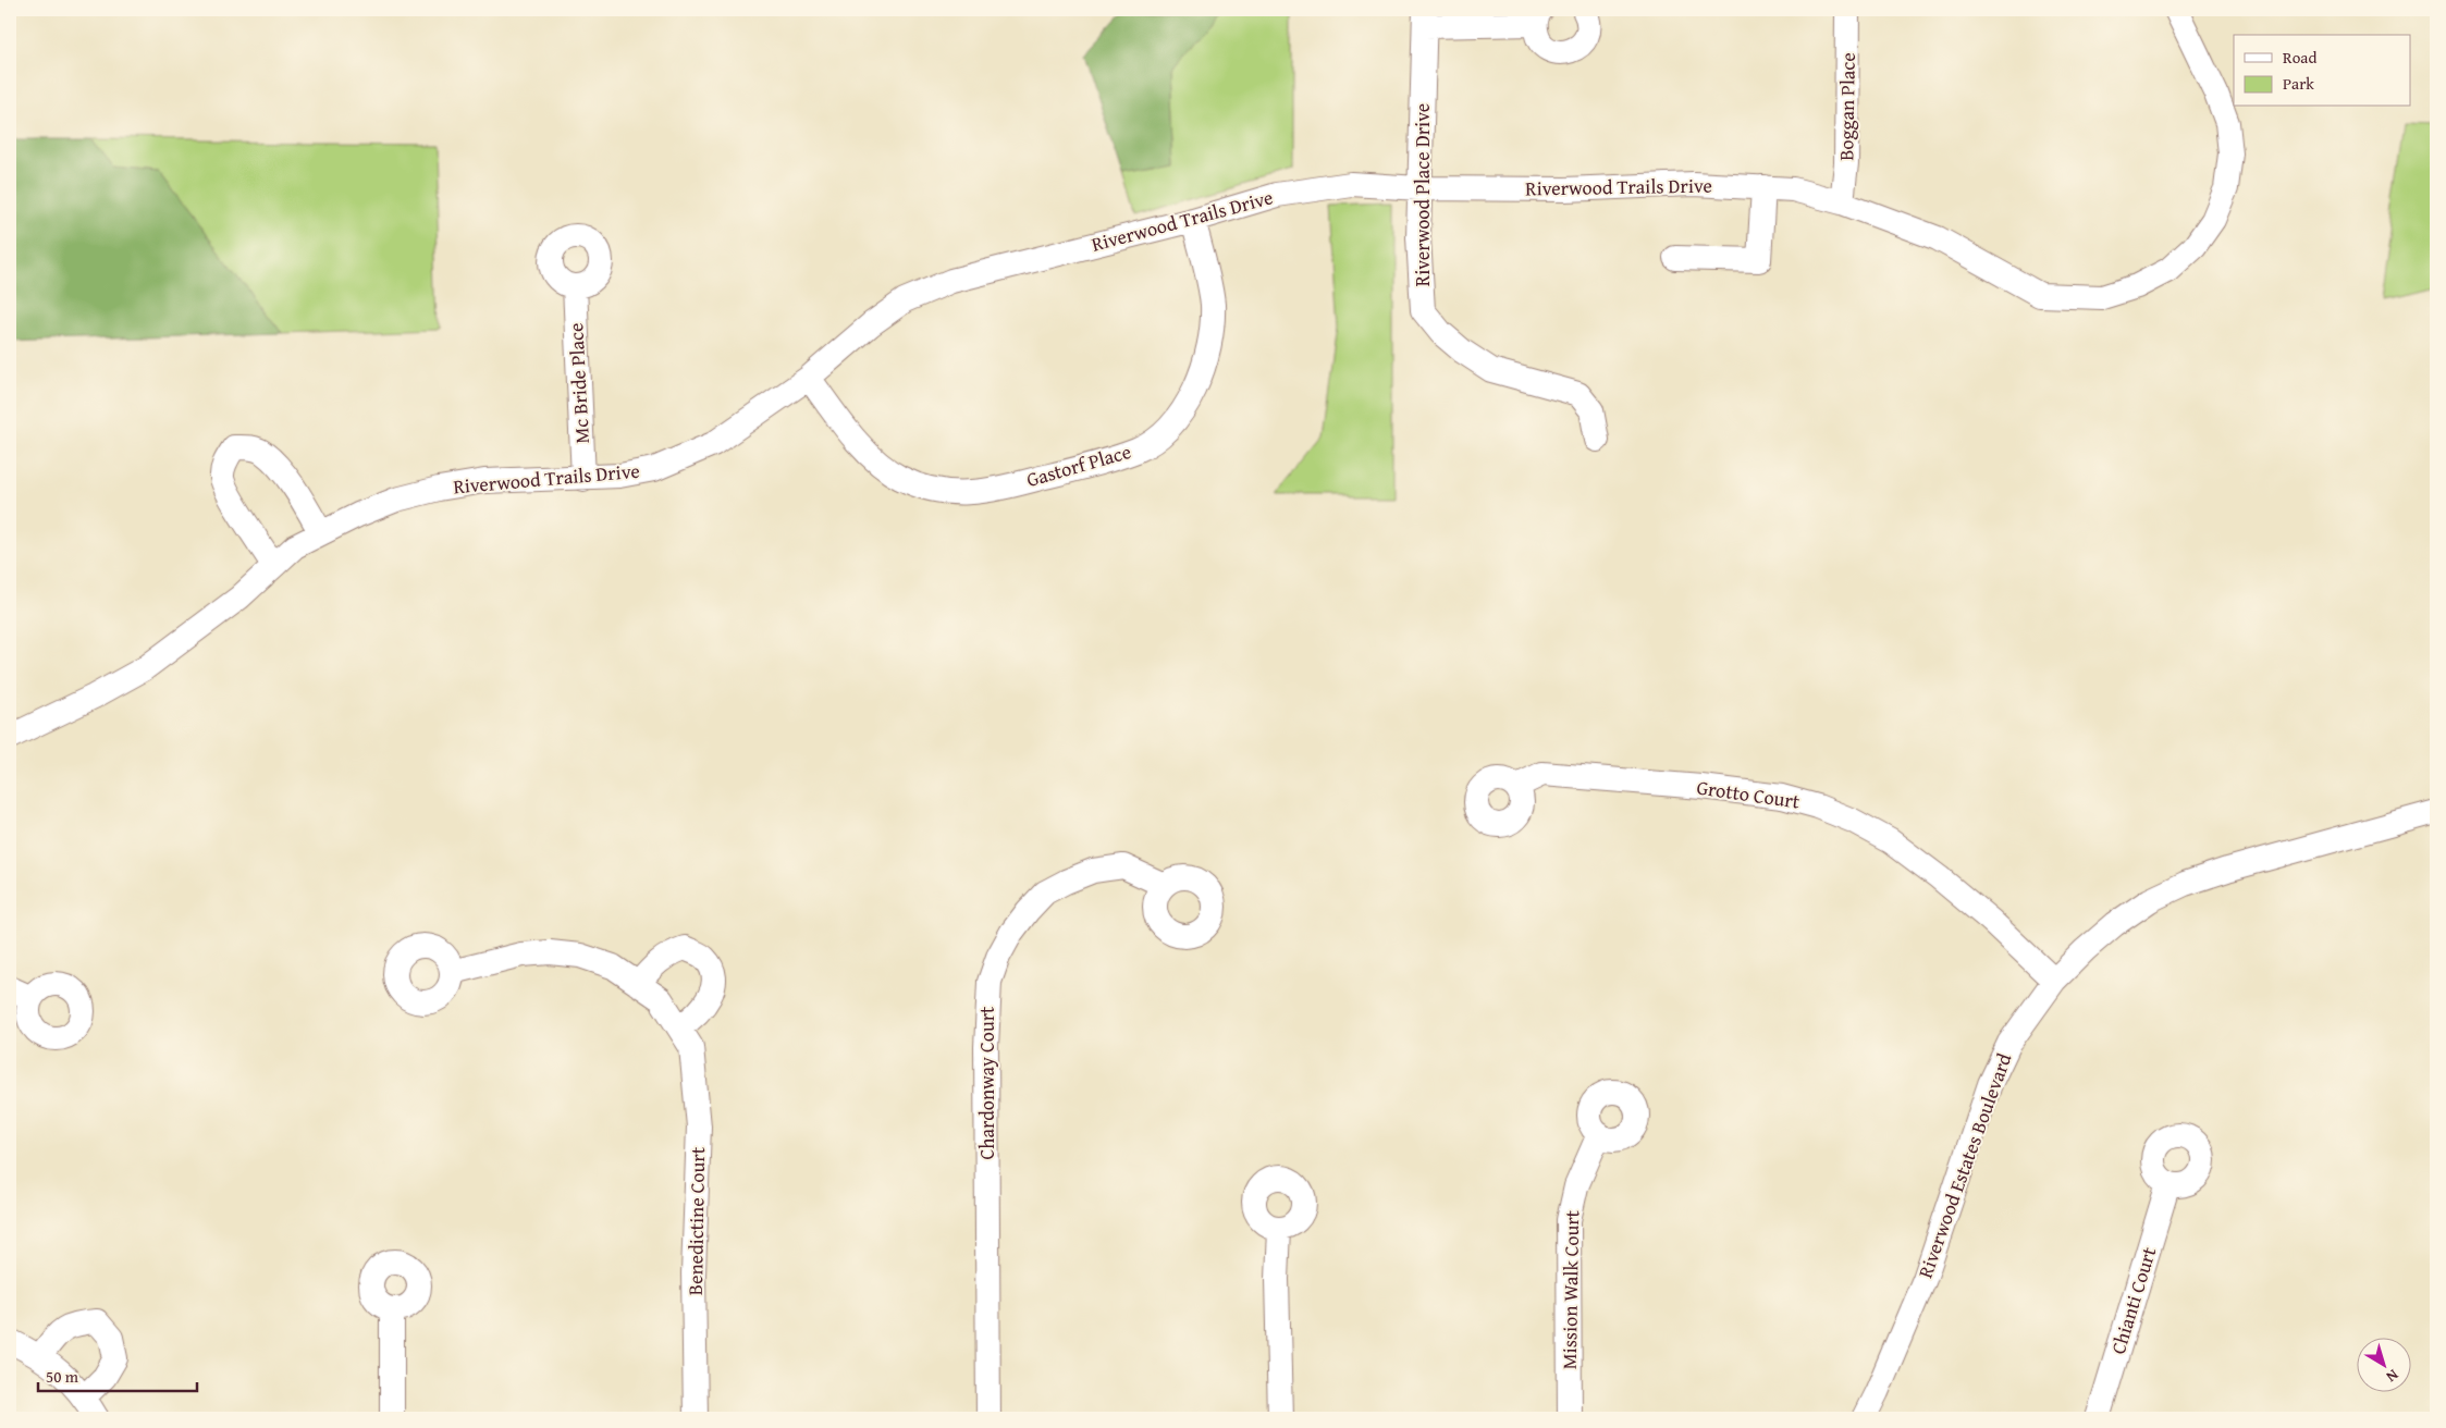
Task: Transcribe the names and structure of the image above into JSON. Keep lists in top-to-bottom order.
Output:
{
  "streets": {
    "street": [
      "Boggan Place",
      "Riverwood Trails Drive",
      "Riverwood Place Drive",
      "Mc Bride Place",
      "Gastorf Place",
      "Grotto Court",
      "Chardonway Court",
      "Riverwood Estates Boulevard",
      "Benedictine Court",
      "Mission Walk Court",
      "Chianti Court"
    ]
  },
  "crossings": [
    ["Boggan Place", "Riverwood Trails Drive"],
    ["Riverwood Trails Drive", "Riverwood Place Drive"],
    ["Riverwood Trails Drive", "Mc Bride Place"],
    ["Riverwood Trails Drive", "Gastorf Place"],
    ["Grotto Court", "Riverwood Estates Boulevard"]
  ],
  "legend": ["Road", "Park"],
  "scale_bar": "50 m",
  "north": "bottom right"
}
